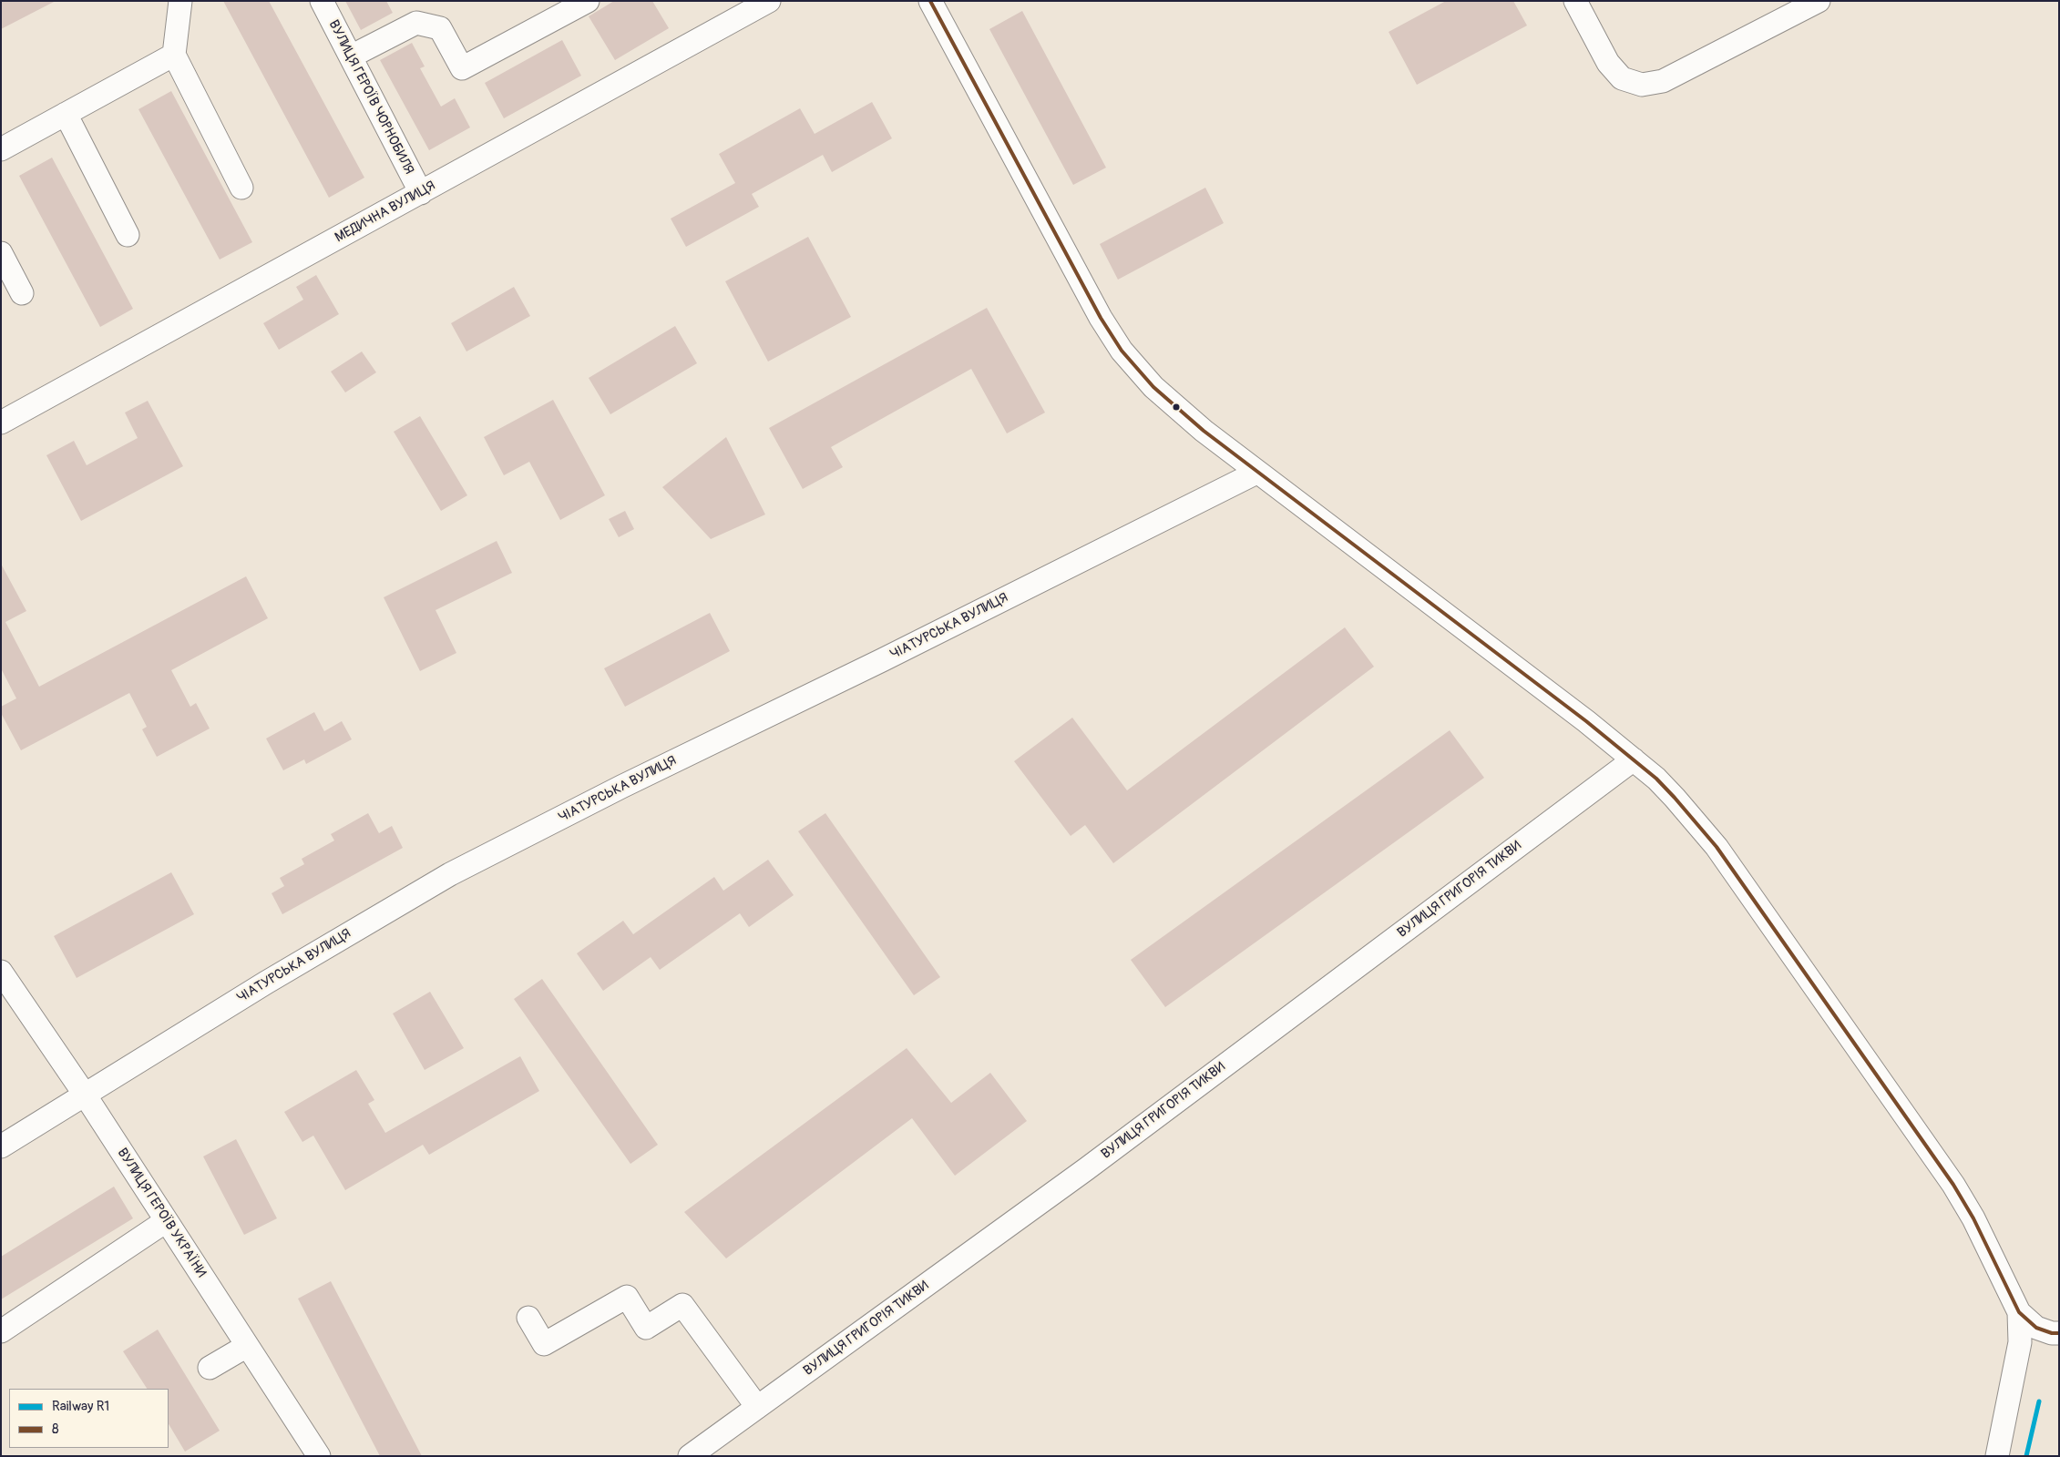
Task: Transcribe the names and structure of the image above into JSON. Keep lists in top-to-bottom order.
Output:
{
  "streets": {
    "street": [
      "ВУЛИЦЯ ГЕРОЇВ ЧОРНОБИЛЯ",
      "МЕДИЧНА ВУЛИЦЯ",
      "ЧІАТУРСЬКА ВУЛИЦЯ",
      "ВУЛИЦЯ ГРИГОРІЯ ТИКВИ",
      "ВУЛИЦЯ ГЕРОЇВ УКРАЇНИ"
    ]
  },
  "crossings": [
    ["ВУЛИЦЯ ГЕРОЇВ ЧОРНОБИЛЯ", "МЕДИЧНА ВУЛИЦЯ"],
    ["ЧІАТУРСЬКА ВУЛИЦЯ", "ВУЛИЦЯ ГЕРОЇВ УКРАЇНИ"]
  ],
  "lines": ["transit line 8", "rail line R1"],
  "legend": ["Railway R1", "8"]
}
